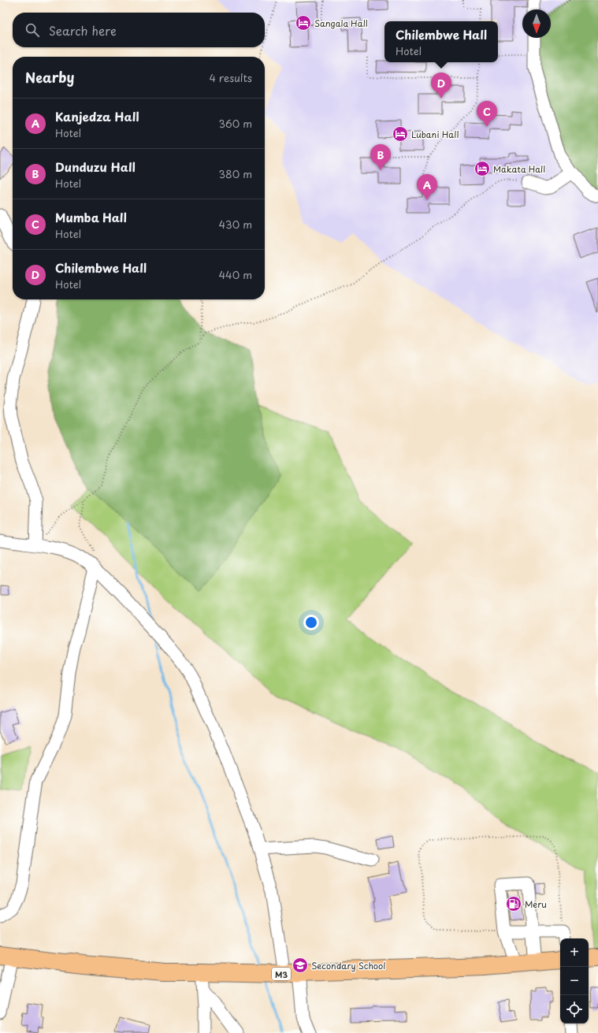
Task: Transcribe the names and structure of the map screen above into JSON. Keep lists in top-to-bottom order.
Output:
{
  "streets": {
    "highway": ["M3"]
  },
  "places": {
    "hotel": ["Sangala Hall", "Lubani Hall", "Makata Hall"],
    "fuel station": ["Meru"],
    "school or university": ["Secondary School"]
  },
  "north": "bottom",
  "page": {
    "search": "Search here",
    "popup": ["Chilembwe Hall", "Hotel"],
    "heading": ["Nearby", "4 results"],
    "pins": [
      "D",
      "C",
      "B",
      "A"
    ],
    "list": [
      {
        "mark": "A",
        "name": "Kanjedza Hall",
        "note": "Hotel",
        "value": "360 m"
      },
      {
        "mark": "B",
        "name": "Dunduzu Hall",
        "note": "Hotel",
        "value": "380 m"
      },
      {
        "mark": "C",
        "name": "Mumba Hall",
        "note": "Hotel",
        "value": "430 m"
      },
      {
        "mark": "D",
        "name": "Chilembwe Hall",
        "note": "Hotel",
        "value": "440 m"
      }
    ],
    "map_buttons": ["+", "−"]
  }
}
